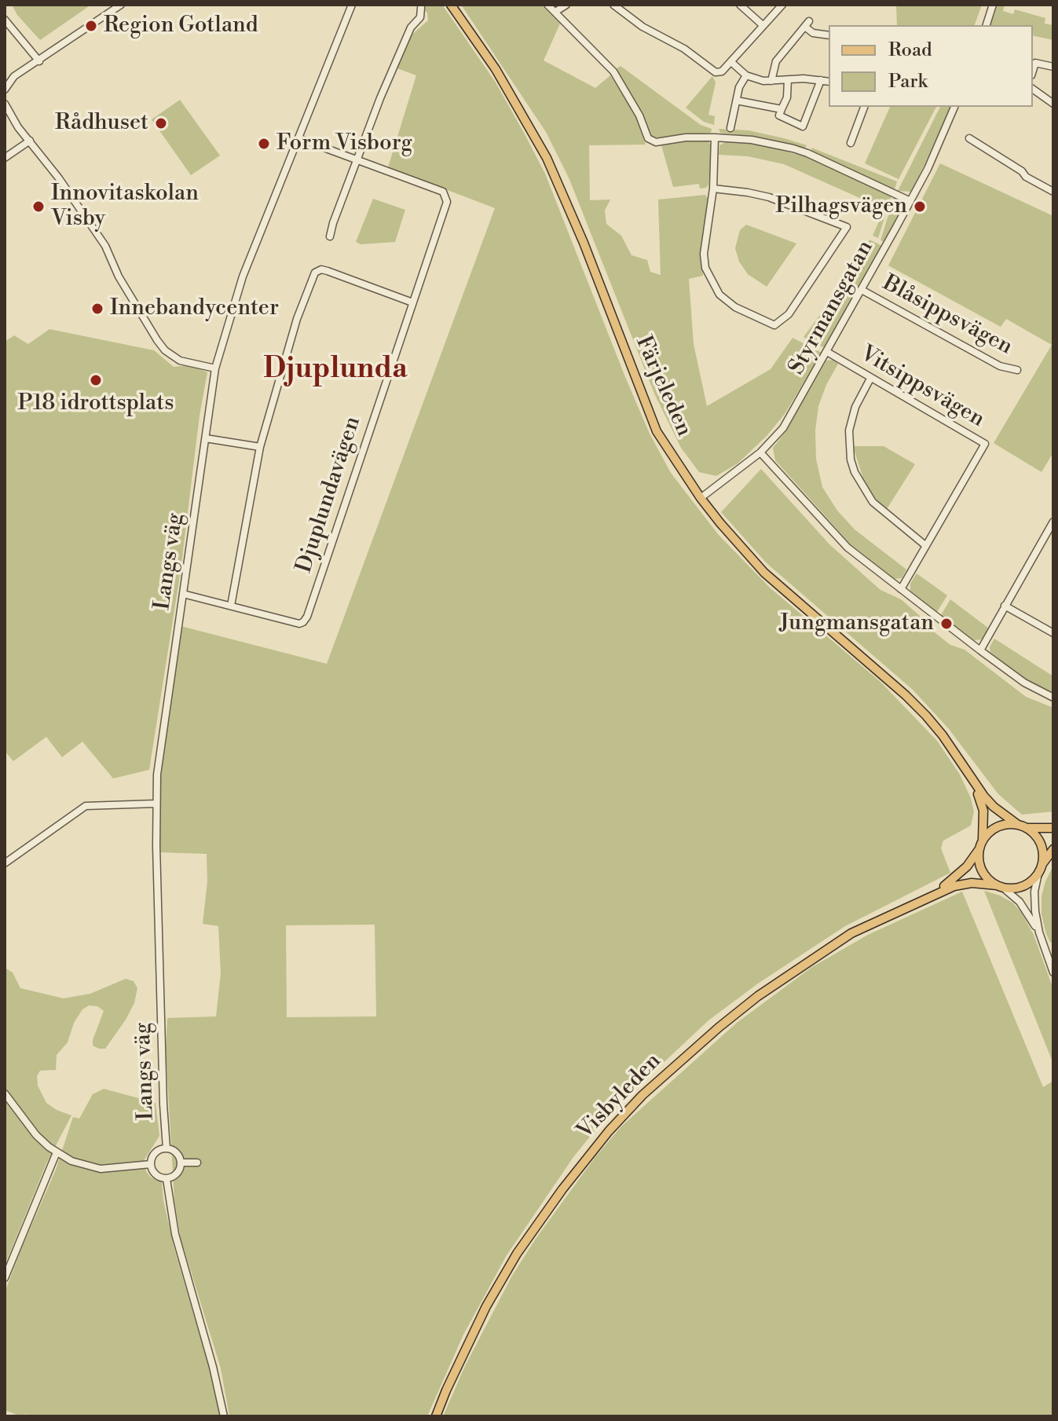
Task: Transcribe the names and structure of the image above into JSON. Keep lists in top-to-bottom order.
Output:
{
  "streets": {
    "main road": ["Färjeleden", "Visbyleden"],
    "street": [
      "Styrmansgatan",
      "Blåsippsvägen",
      "Vitsippsvägen",
      "Djuplundavägen",
      "Langs väg"
    ]
  },
  "crossings": [
    ["Styrmansgatan", "Blåsippsvägen"],
    ["Styrmansgatan", "Färjeleden"],
    ["Styrmansgatan", "Vitsippsvägen"],
    ["Färjeleden", "Visbyleden"],
    ["Djuplundavägen", "Langs väg"]
  ],
  "districts": ["Djuplunda"],
  "places": [
    "Region Gotland",
    "Rådhuset",
    "Form Visborg",
    "Innovitaskolan Visby",
    "Pilhagsvägen",
    "Innebandycenter",
    "P18 idrottsplats",
    "Jungmansgatan"
  ],
  "legend": ["Road", "Park"]
}
